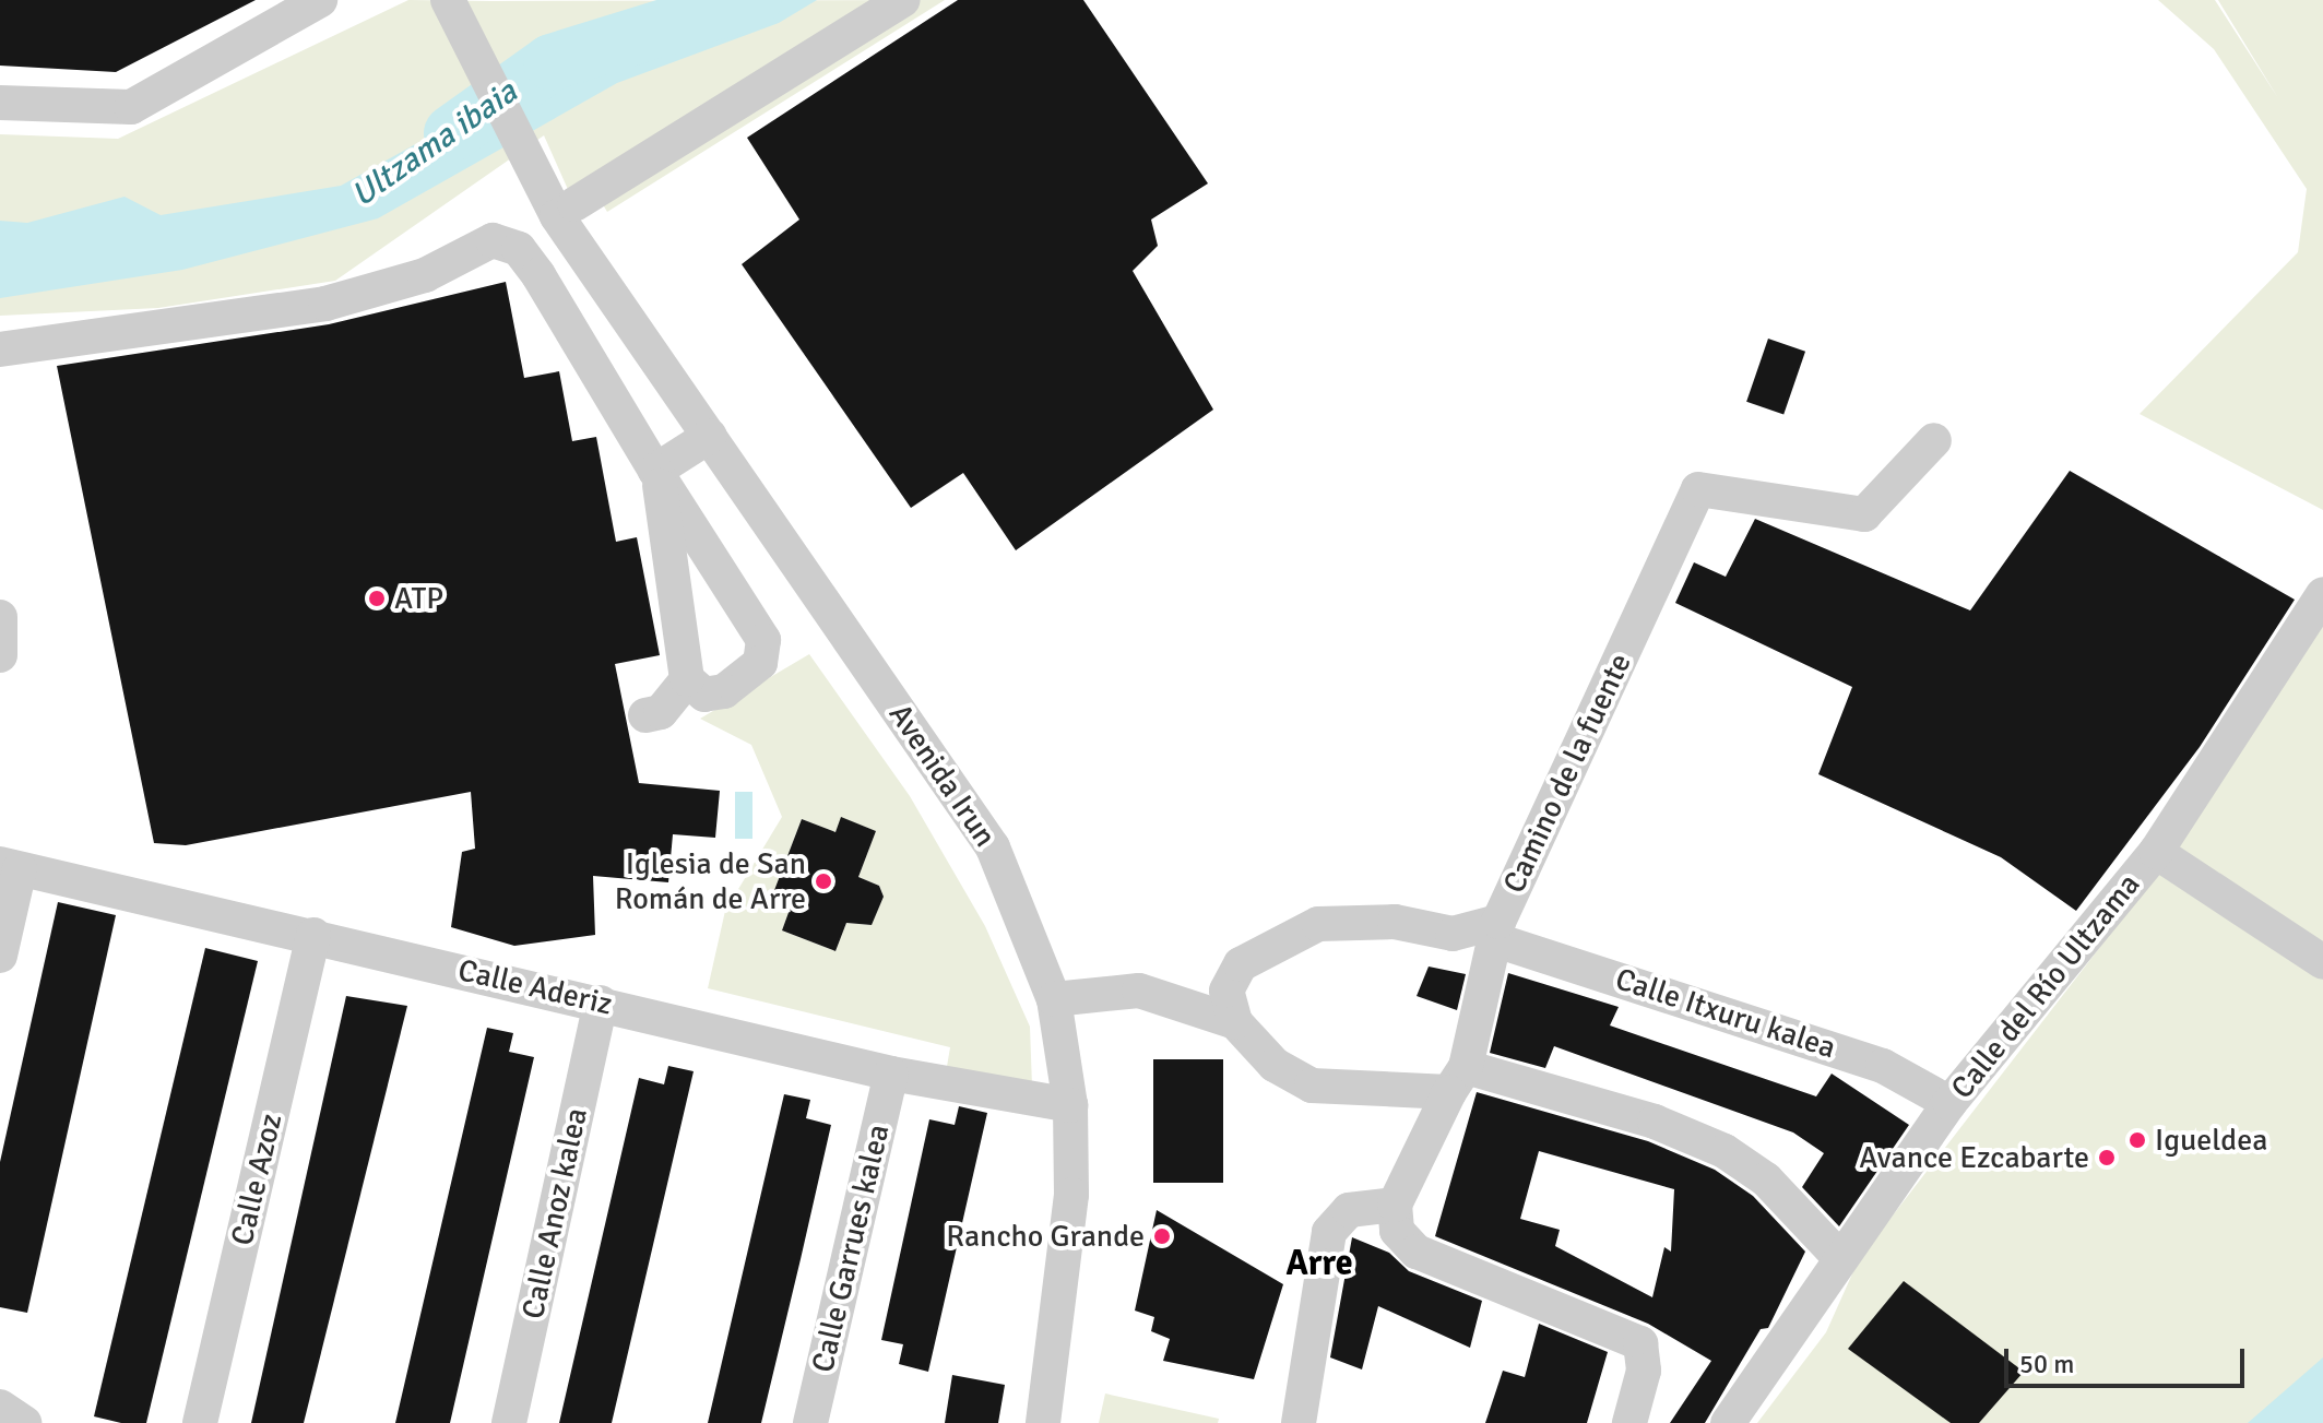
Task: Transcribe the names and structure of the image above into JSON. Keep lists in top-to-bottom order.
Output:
{
  "streets": {
    "street": [
      "Camino de la fuente",
      "Avenida Irun",
      "Calle del Río Ultzama",
      "Calle Aderiz",
      "Calle Itxuru kalea",
      "Calle Azoz",
      "Calle Anoz kalea",
      "Calle Garrues kalea"
    ]
  },
  "crossings": [
    ["Camino de la fuente", "Calle Itxuru kalea"],
    ["Avenida Irun", "Calle Aderiz"],
    ["Calle del Río Ultzama", "Calle Itxuru kalea"],
    ["Calle Aderiz", "Calle Azoz"],
    ["Calle Aderiz", "Calle Anoz kalea"],
    ["Calle Aderiz", "Calle Garrues kalea"]
  ],
  "districts": ["Arre"],
  "water": ["Ultzama ibaia"],
  "places": [
    "ATP",
    "Iglesia de San Román de Arre",
    "Igueldea",
    "Avance Ezcabarte",
    "Rancho Grande"
  ],
  "scale_bar": "50 m"
}
